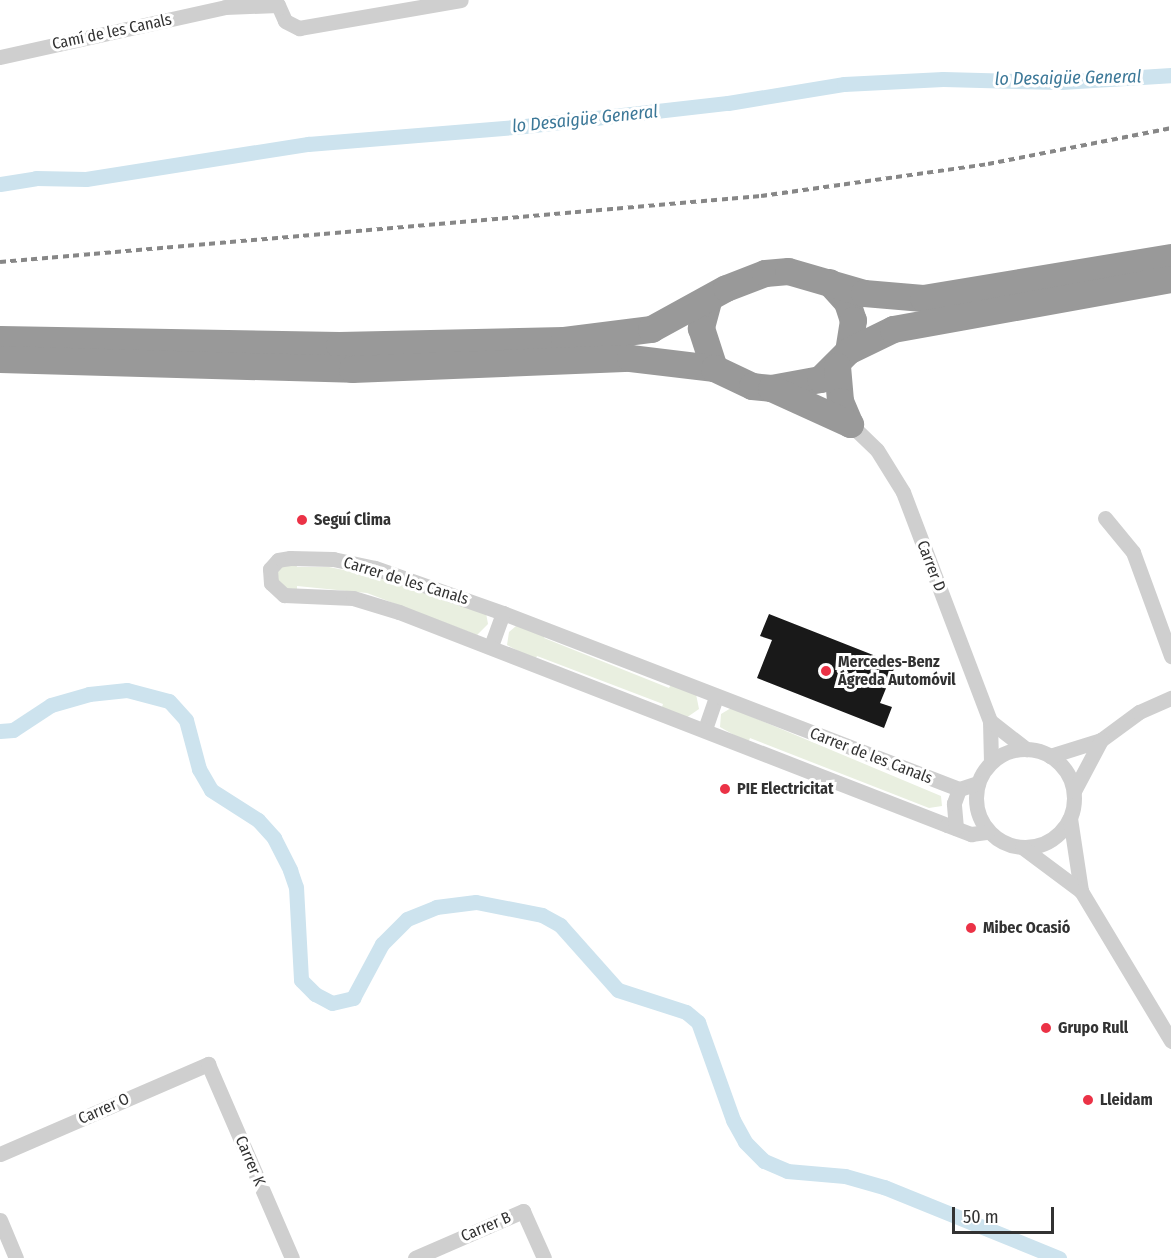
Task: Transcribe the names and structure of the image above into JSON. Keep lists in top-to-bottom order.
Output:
{
  "streets": {
    "street": [
      "Camí de les Canals",
      "Carrer D",
      "Carrer de les Canals",
      "Carrer O",
      "Carrer K",
      "Carrer B"
    ]
  },
  "crossings": [
    ["Carrer D", "Carrer de les Canals"],
    ["Carrer O", "Carrer K"]
  ],
  "water": ["lo Desaigüe General"],
  "places": [
    "Seguí Clima",
    "Mercedes-Benz Ágreda Automóvil",
    "PIE Electricitat",
    "Mibec Ocasió",
    "Grupo Rull",
    "Lleidam"
  ],
  "scale_bar": "50 m"
}
